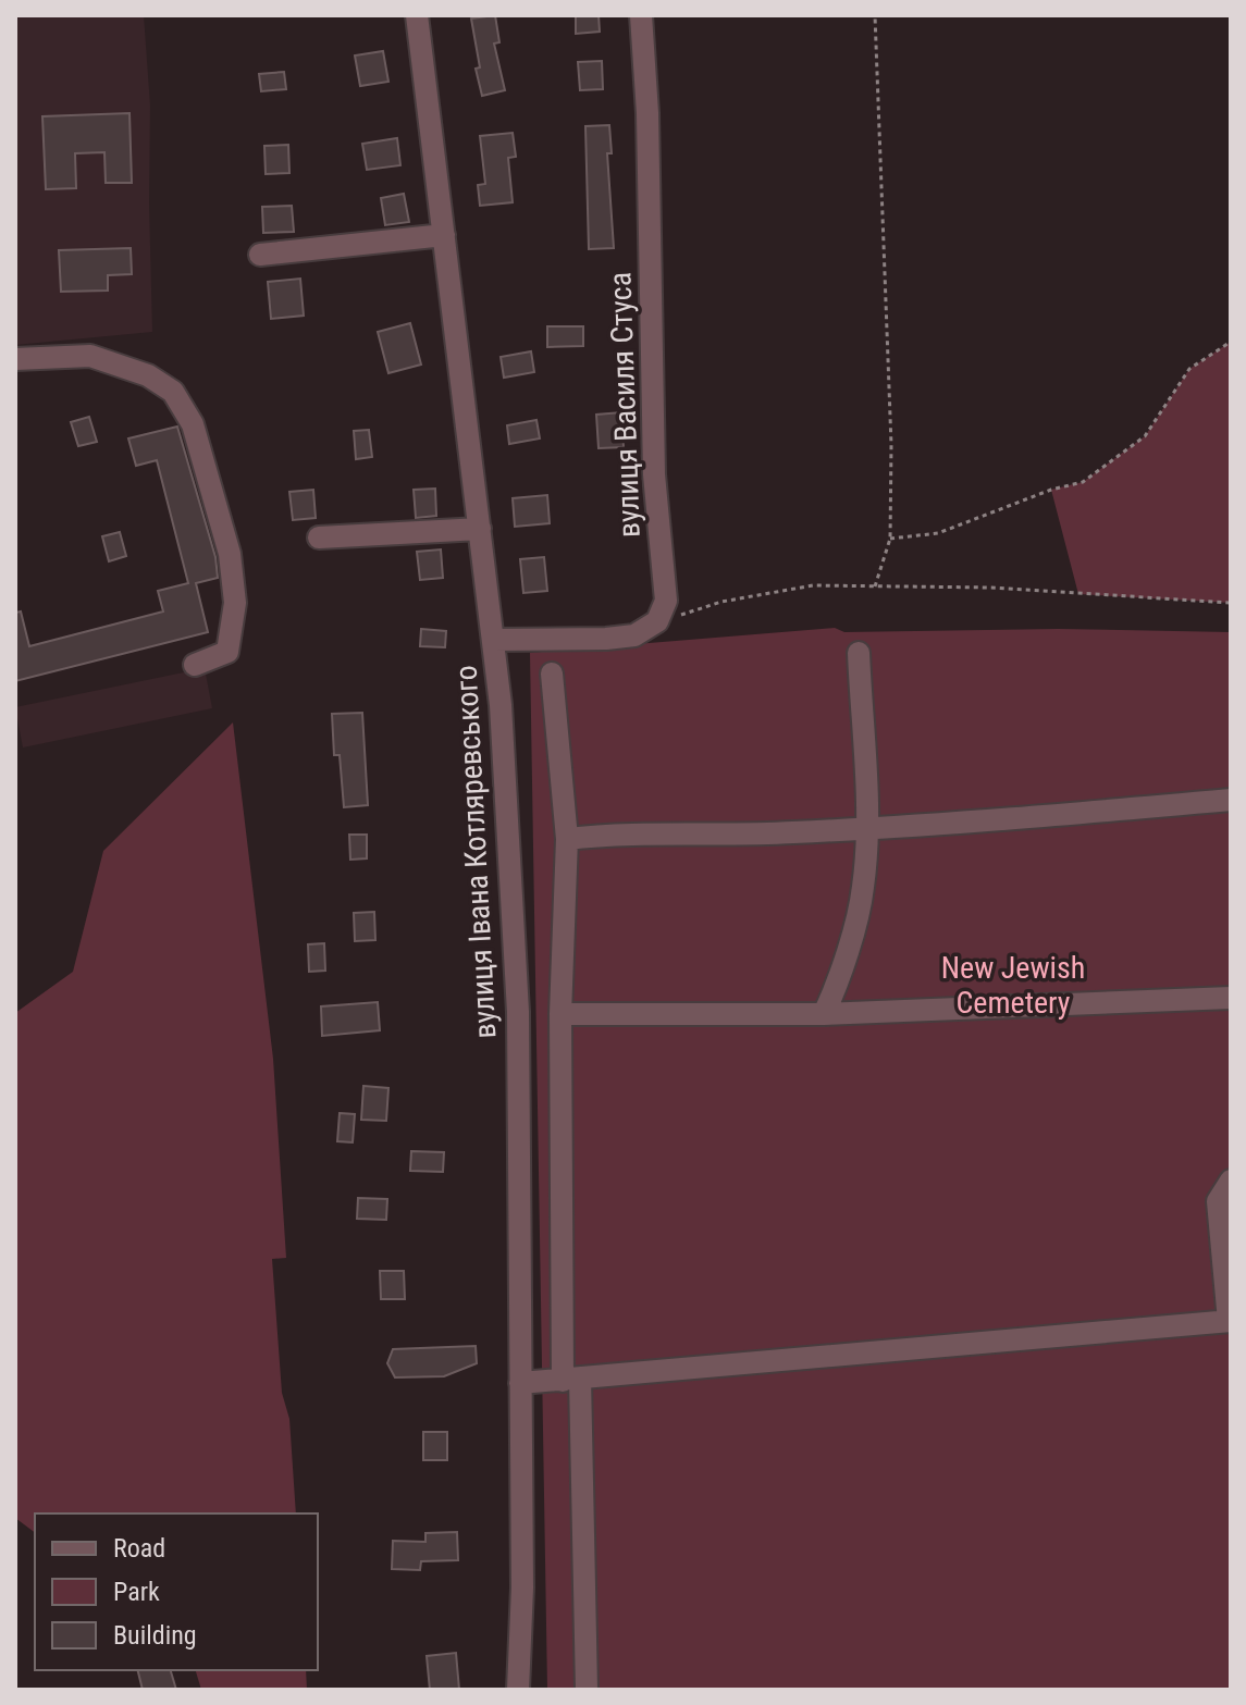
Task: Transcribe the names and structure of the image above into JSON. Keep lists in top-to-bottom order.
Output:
{
  "streets": {
    "street": ["вулиця Василя Стуса", "вулиця Івана Котляревського"]
  },
  "parks": ["New Jewish Cemetery"],
  "legend": ["Road", "Park", "Building"]
}
